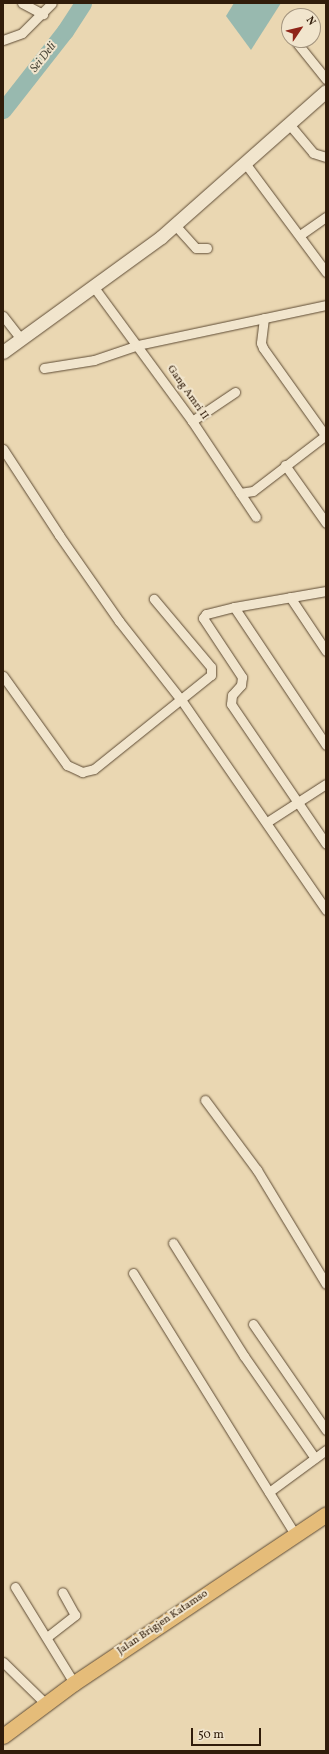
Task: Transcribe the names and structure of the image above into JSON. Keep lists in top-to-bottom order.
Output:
{
  "streets": {
    "main road": ["Jalan Brigjen Katamso"],
    "street": ["Gang Amri II"]
  },
  "water": ["Sei Deli"],
  "scale_bar": "50 m",
  "north": "top right"
}
